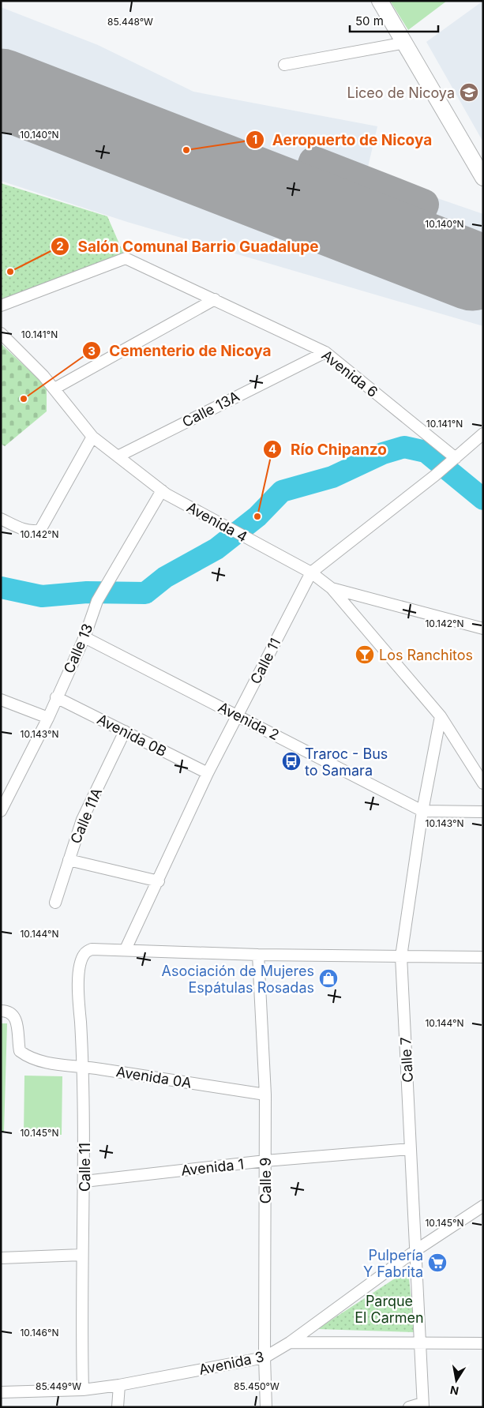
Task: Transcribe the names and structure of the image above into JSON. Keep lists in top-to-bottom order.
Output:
{
  "streets": {
    "street": [
      "Avenida 6",
      "Calle 13A",
      "Avenida 4",
      "Calle 13",
      "Calle 11",
      "Avenida 2",
      "Avenida 0B",
      "Calle 11A",
      "Calle 7",
      "Avenida 0A",
      "Avenida 1",
      "Calle 9",
      "Avenida 3"
    ]
  },
  "crossings": [
    ["Avenida 6", "Calle 13A"],
    ["Avenida 6", "Calle 11"],
    ["Calle 13A", "Avenida 4"],
    ["Avenida 4", "Calle 13"],
    ["Avenida 4", "Calle 11"],
    ["Calle 13", "Avenida 2"],
    ["Calle 13", "Avenida 0B"],
    ["Calle 11", "Avenida 2"],
    ["Calle 11", "Avenida 0B"],
    ["Calle 11", "Avenida 0A"],
    ["Calle 11", "Avenida 1"],
    ["Calle 11", "Avenida 3"],
    ["Avenida 2", "Calle 7"],
    ["Avenida 0B", "Calle 11A"],
    ["Calle 7", "Avenida 1"],
    ["Calle 7", "Avenida 3"],
    ["Avenida 0A", "Calle 9"],
    ["Avenida 1", "Calle 9"],
    ["Calle 9", "Avenida 3"]
  ],
  "parks": ["Parque El Carmen"],
  "places": {
    "school or university": ["Liceo de Nicoya"],
    "other": [
      "Aeropuerto de Nicoya",
      "Salón Comunal Barrio Guadalupe",
      "Cementerio de Nicoya",
      "Río Chipanzo"
    ],
    "bar": ["Los Ranchitos"],
    "bus stop": ["Traroc - Bus to Samara"],
    "shop": ["Asociación de Mujeres Espátulas Rosadas"],
    "supermarket": ["Pulpería Y Fabrita"]
  },
  "scale_bar": "50 m",
  "north": "bottom",
  "coordinates": [
    "85.448°W",
    "10.140°N",
    "10.141°N",
    "10.142°N",
    "10.143°N",
    "10.144°N",
    "10.145°N",
    "10.146°N",
    "85.449°W",
    "85.450°W"
  ]
}
